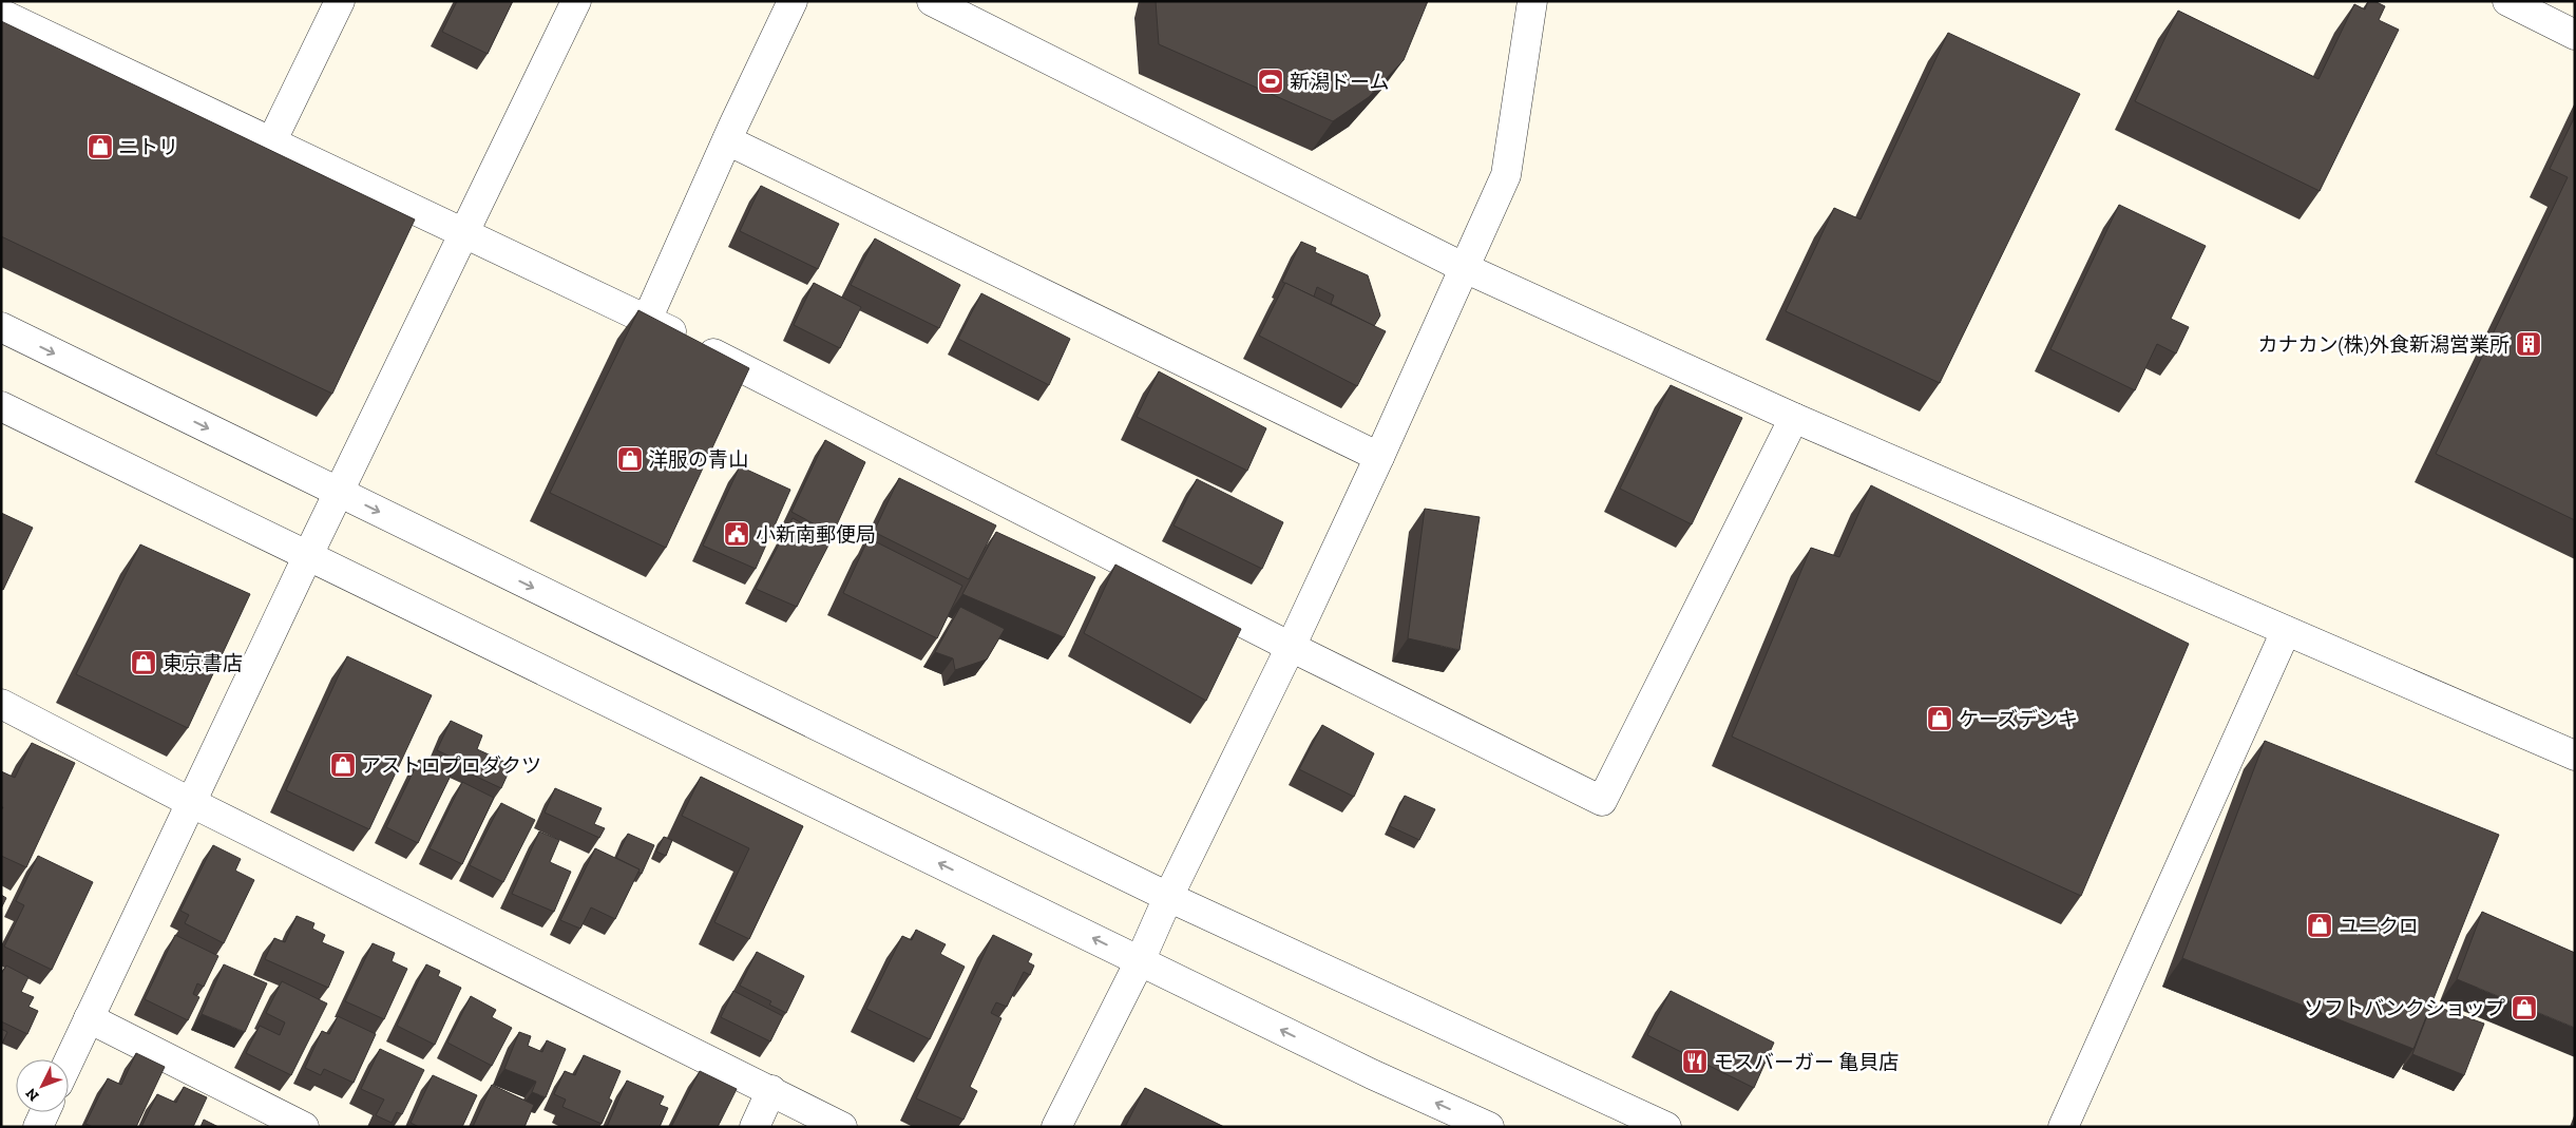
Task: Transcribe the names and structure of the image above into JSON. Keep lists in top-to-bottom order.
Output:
{
  "places": {
    "sports": ["新潟ドーム"],
    "shop": [
      "ニトリ",
      "洋服の青山",
      "東京書店",
      "ケーズデンキ",
      "アストロプロダクツ",
      "ユニクロ",
      "ソフトバンクショップ"
    ],
    "building": ["カナカン(株)外食新潟営業所"],
    "public building": ["小新南郵便局"],
    "restaurant": ["モスバーガー 亀貝店"]
  },
  "north": "bottom left"
}
